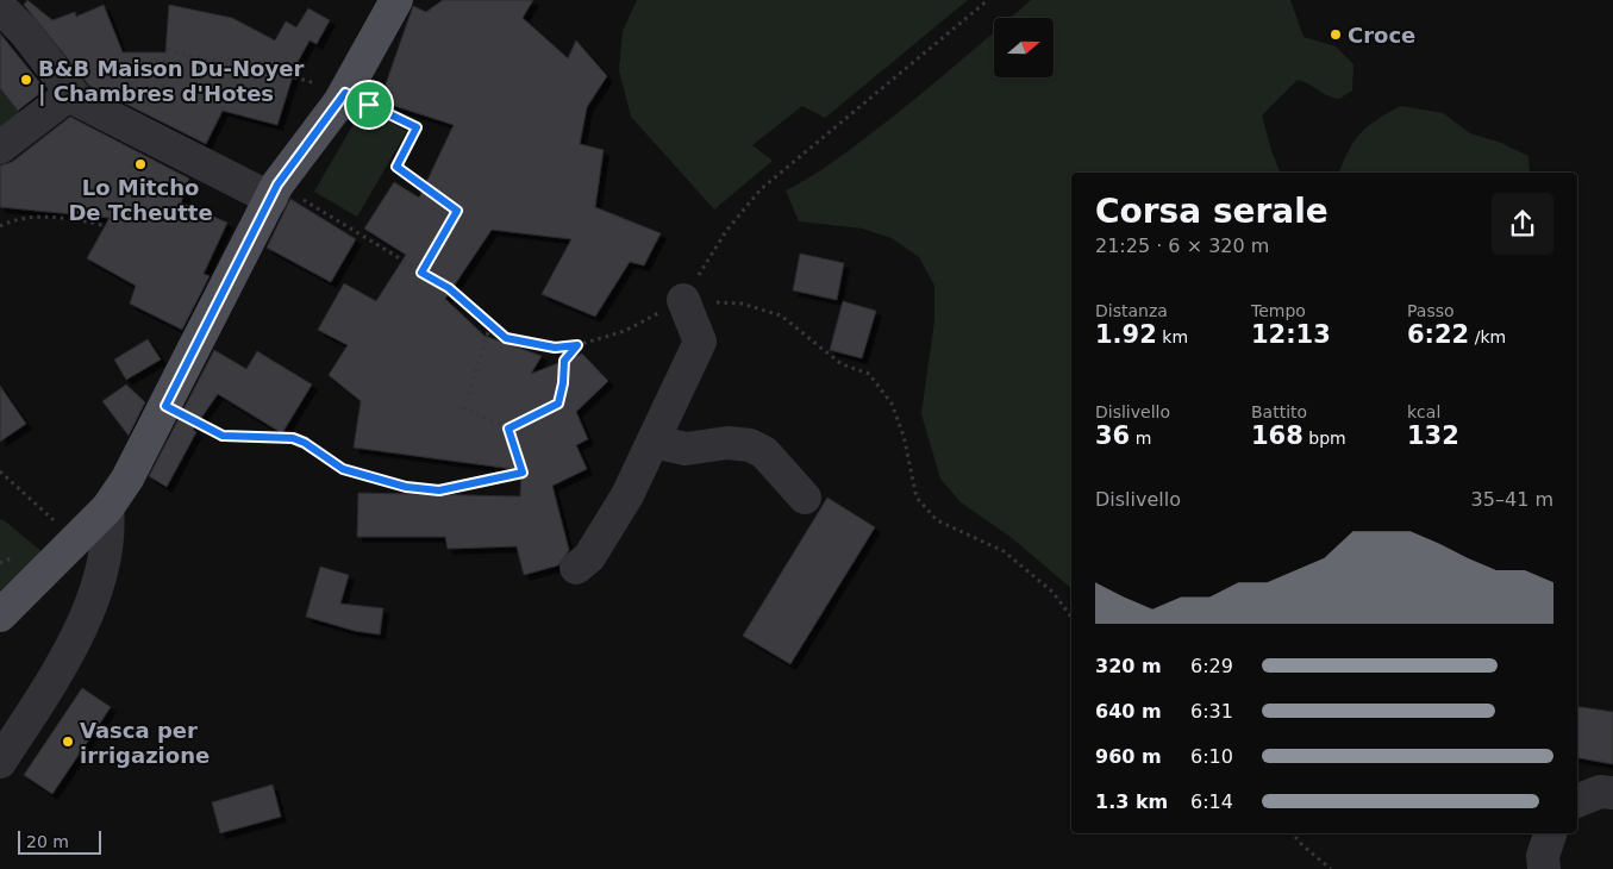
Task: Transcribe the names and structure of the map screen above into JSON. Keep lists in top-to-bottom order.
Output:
{
  "places": [
    "Croce",
    "B&B Maison Du-Noyer | Chambres d'Hotes",
    "Lo Mitcho De Tcheutte",
    "Vasca per irrigazione"
  ],
  "scale_bar": "20 m",
  "north": "right",
  "page": {
    "heading": ["Corsa serale", "21:25 · 6 × 320 m"],
    "stats": [
      ["Distanza", "1.92 km"],
      ["Tempo", "12:13"],
      ["Passo", "6:22 /km"],
      ["Dislivello", "36 m"],
      ["Battito", "168 bpm"],
      ["kcal", "132"]
    ],
    "chart": ["Dislivello", "35–41 m"],
    "list": [
      {
        "name": "320 m",
        "note": "6:29"
      },
      {
        "name": "640 m",
        "note": "6:31"
      },
      {
        "name": "960 m",
        "note": "6:10"
      },
      {
        "name": "1.3 km",
        "note": "6:14"
      }
    ],
    "scale": "20 m"
  }
}
